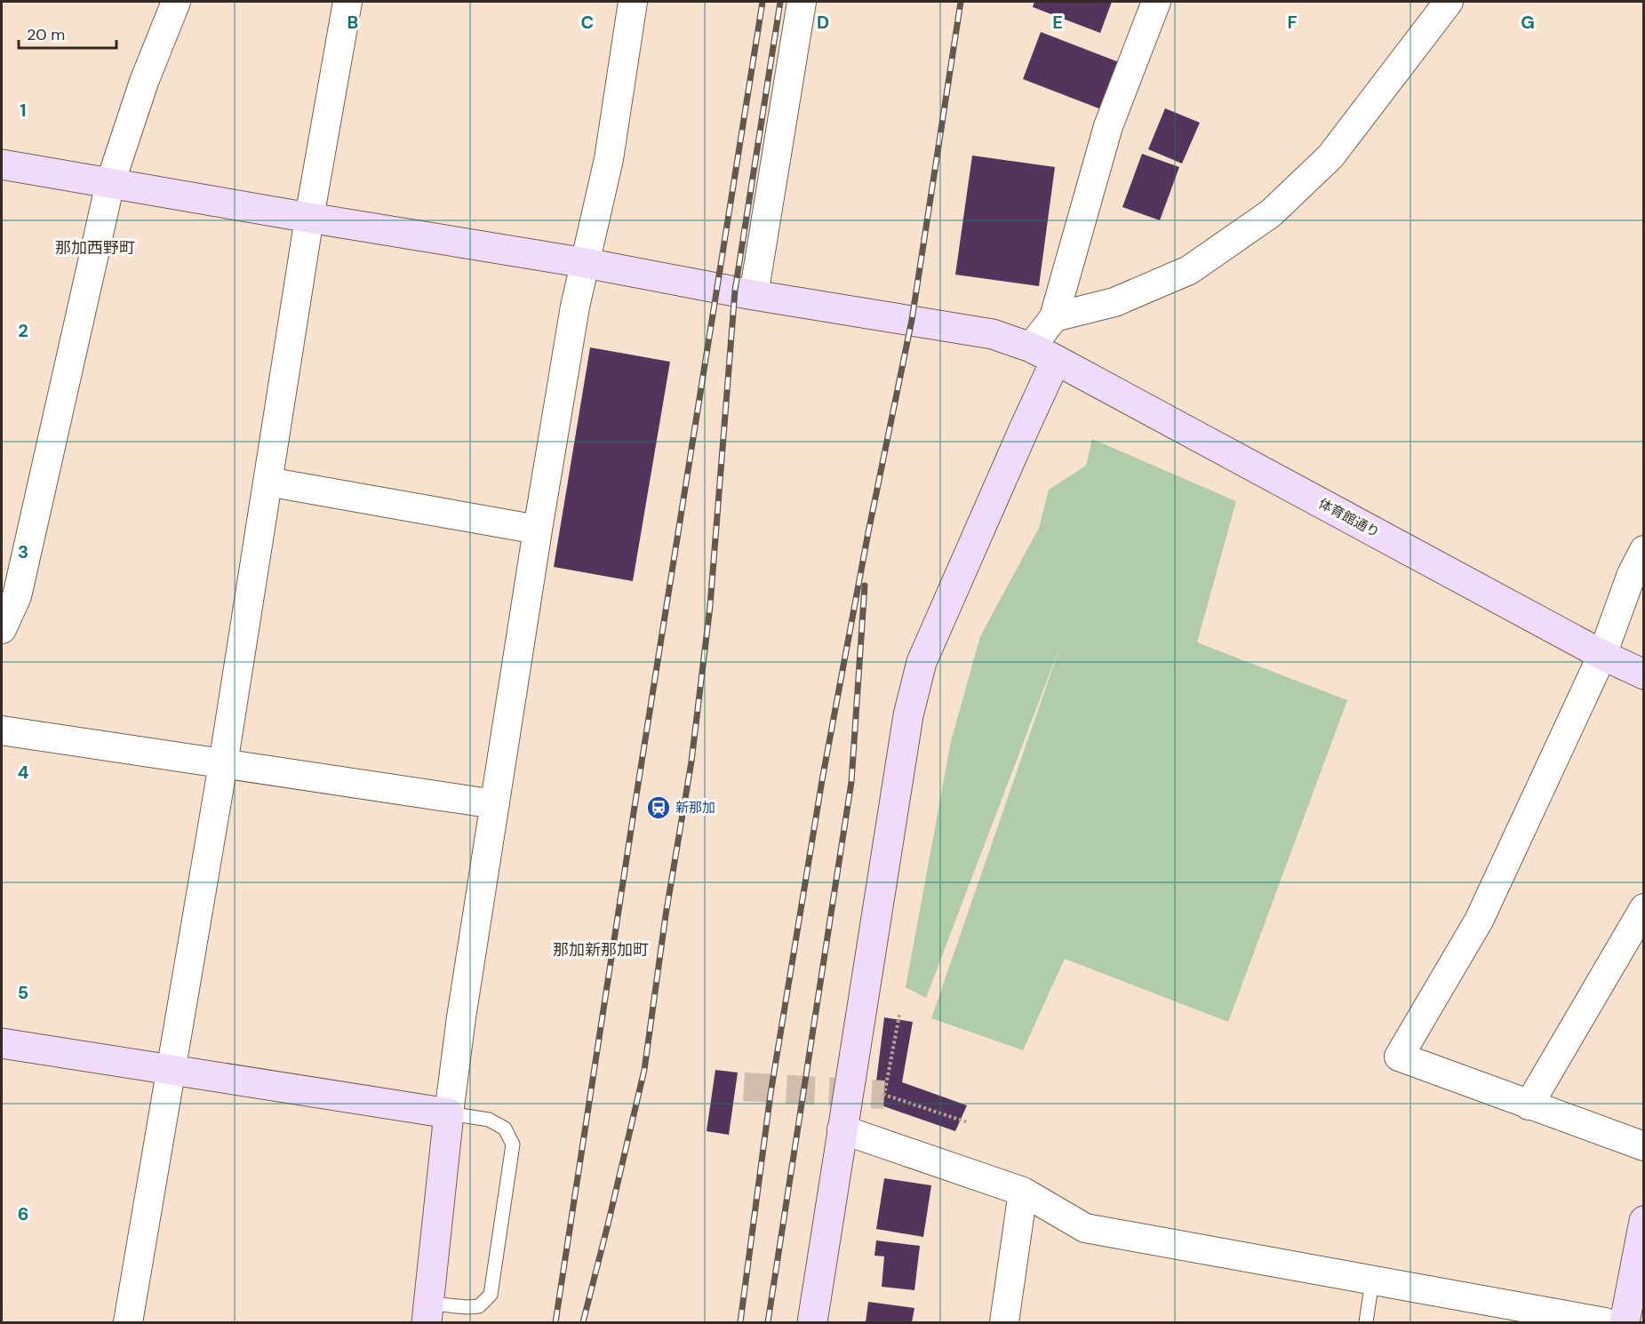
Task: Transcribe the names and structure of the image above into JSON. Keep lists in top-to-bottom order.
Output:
{
  "streets": {
    "street": ["体育館通り"]
  },
  "districts": ["那加西野町", "那加新那加町"],
  "places": {
    "station": ["新那加"]
  },
  "scale_bar": "20 m",
  "grid": {
    "columns": [
      "B",
      "C",
      "D",
      "E",
      "F",
      "G"
    ],
    "rows": [
      "1",
      "2",
      "3",
      "4",
      "5",
      "6"
    ]
  }
}
